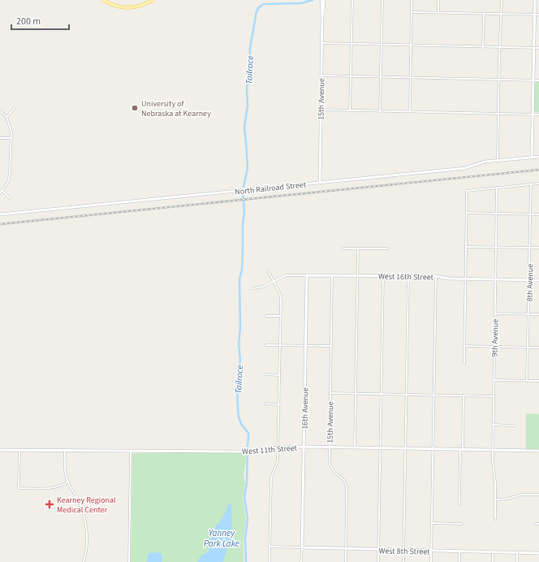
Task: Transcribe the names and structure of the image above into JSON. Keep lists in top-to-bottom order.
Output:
{
  "streets": {
    "street": [
      "15th Avenue",
      "North Railroad Street",
      "West 16th Street",
      "8th Avenue",
      "9th Avenue",
      "16th Avenue",
      "West 11th Street",
      "West 8th Street"
    ]
  },
  "crossings": [
    ["15th Avenue", "North Railroad Street"],
    ["15th Avenue", "West 16th Street"],
    ["15th Avenue", "West 11th Street"],
    ["15th Avenue", "West 8th Street"],
    ["West 16th Street", "8th Avenue"],
    ["West 16th Street", "9th Avenue"],
    ["West 16th Street", "16th Avenue"],
    ["9th Avenue", "West 11th Street"],
    ["16th Avenue", "West 11th Street"],
    ["16th Avenue", "West 8th Street"]
  ],
  "water": ["Tailrace", "Yanney Park Lake"],
  "places": {
    "other": ["University of Nebraska at Kearney"],
    "health": ["Kearney Regional Medical Center"]
  },
  "scale_bar": "200 m"
}
